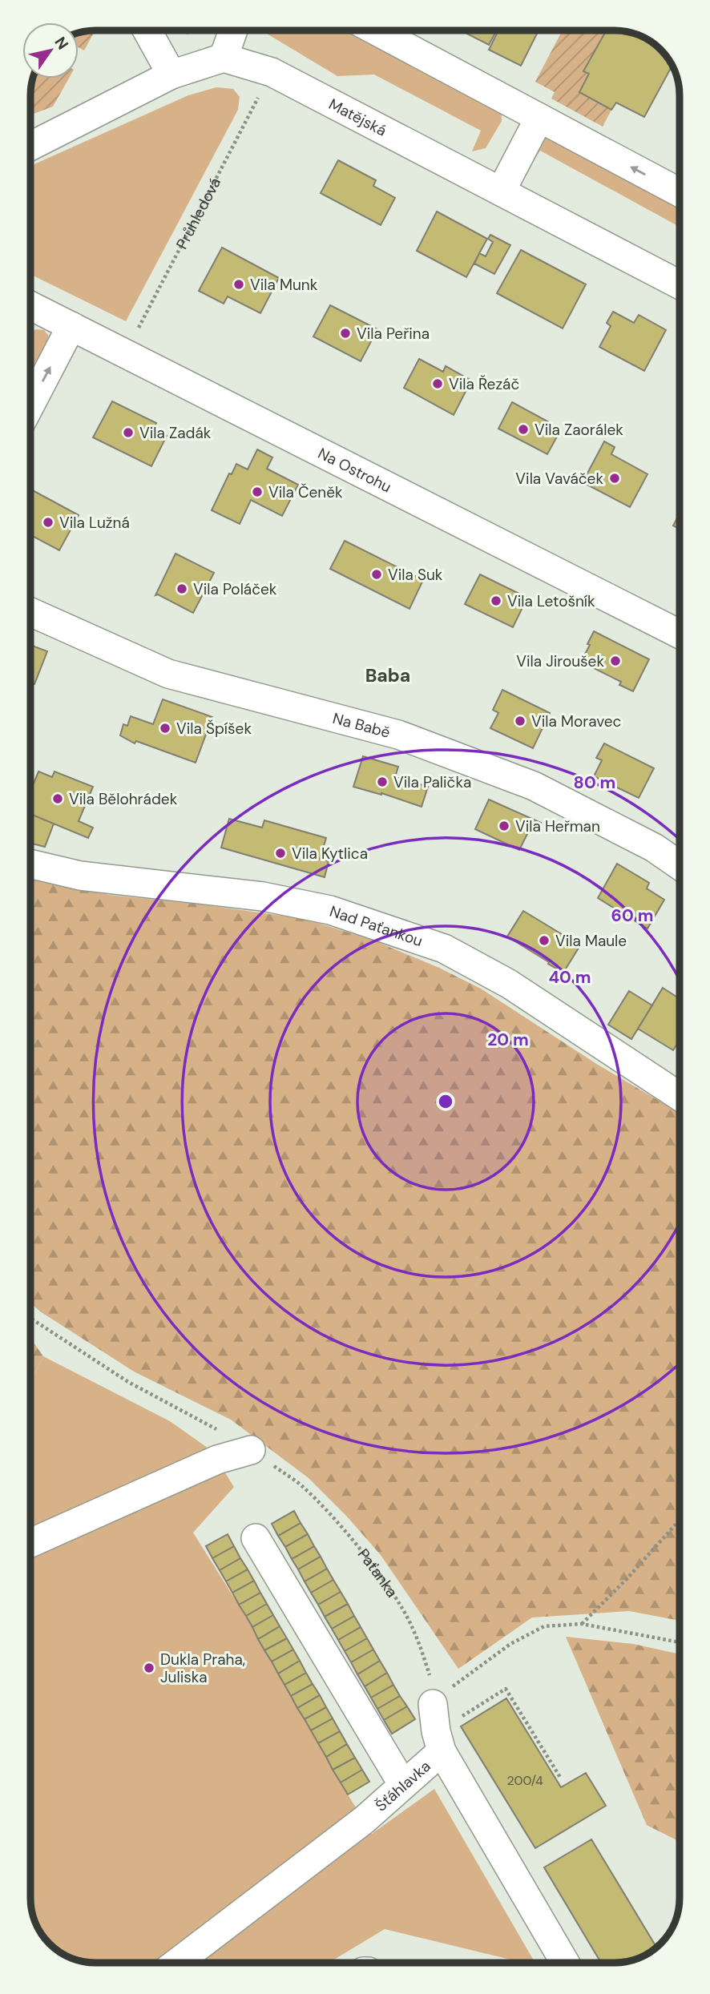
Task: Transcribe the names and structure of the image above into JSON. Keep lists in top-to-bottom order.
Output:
{
  "streets": {
    "street": [
      "Matějská",
      "Na Ostrohu",
      "Na Babě",
      "Nad Paťankou",
      "Šťáhlavka"
    ],
    "path": ["Průhledová", "Paťanka"]
  },
  "crossings": [
    ["Matějská", "Průhledová"],
    ["Průhledová", "Na Ostrohu"]
  ],
  "districts": ["Baba"],
  "places": [
    "Vila Munk",
    "Vila Peřina",
    "Vila Řezáč",
    "Vila Zaorálek",
    "Vila Zadák",
    "Vila Vaváček",
    "Vila Čeněk",
    "Vila Lužná",
    "Vila Suk",
    "Vila Poláček",
    "Vila Letošník",
    "Vila Jiroušek",
    "Vila Moravec",
    "Vila Špíšek",
    "Vila Palička",
    "Vila Bělohrádek",
    "Vila Heřman",
    "Vila Kytlica",
    "Vila Maule",
    "Dukla Praha, Juliska"
  ],
  "house_numbers": ["200/4"],
  "north": "top right",
  "rings": [
    "80 m",
    "60 m",
    "40 m",
    "20 m"
  ]
}
